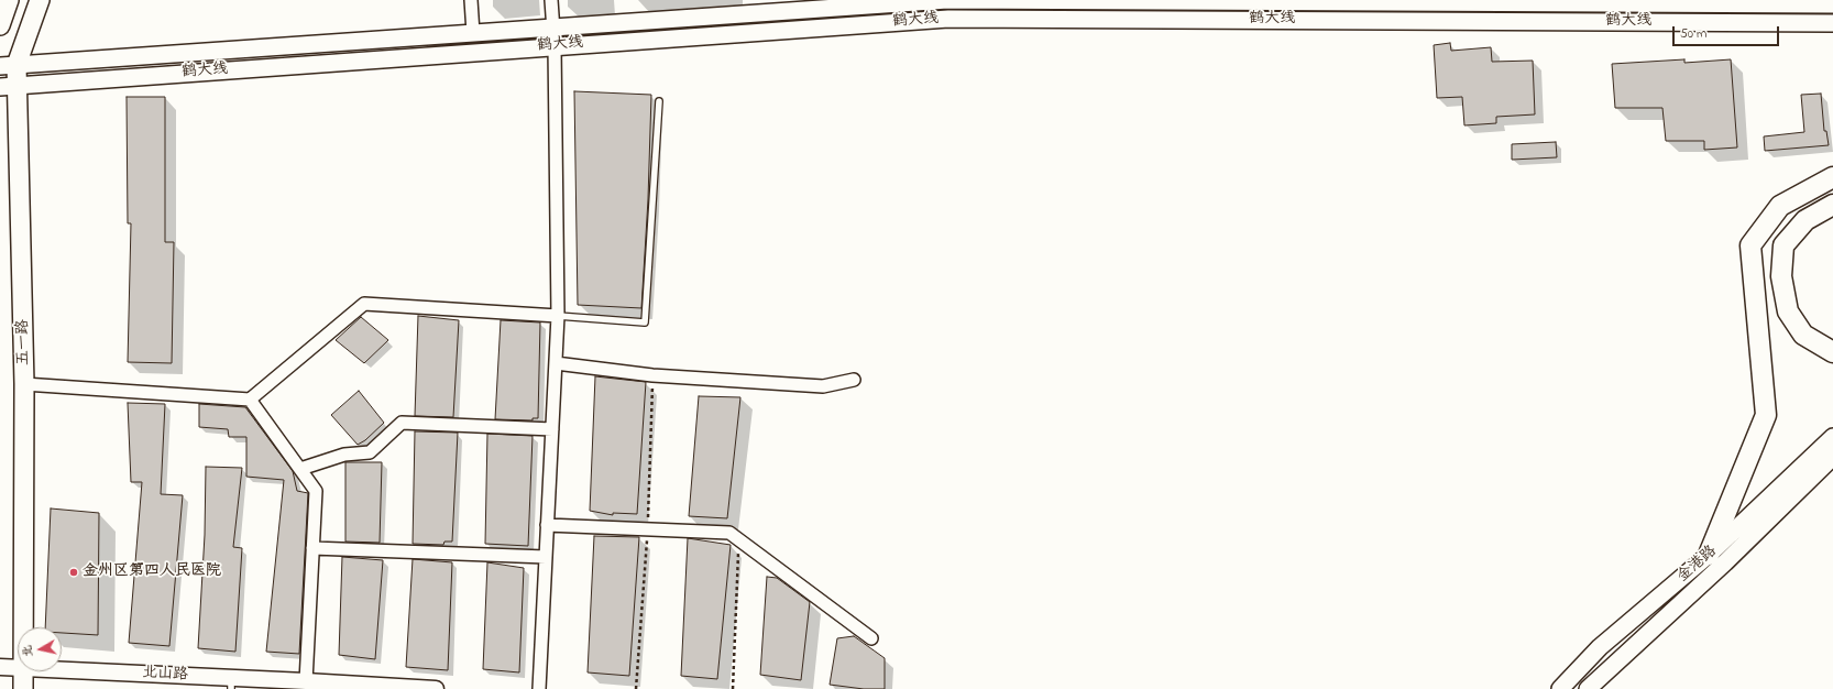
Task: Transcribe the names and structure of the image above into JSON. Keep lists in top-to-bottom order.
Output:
{
  "streets": {
    "main road": ["鹤大线", "五一路", "金港路"],
    "street": ["北山路"]
  },
  "crossings": [
    ["鹤大线", "五一路"]
  ],
  "places": ["金州区第四人民医院"],
  "scale_bar": "50 m",
  "north": "left"
}
